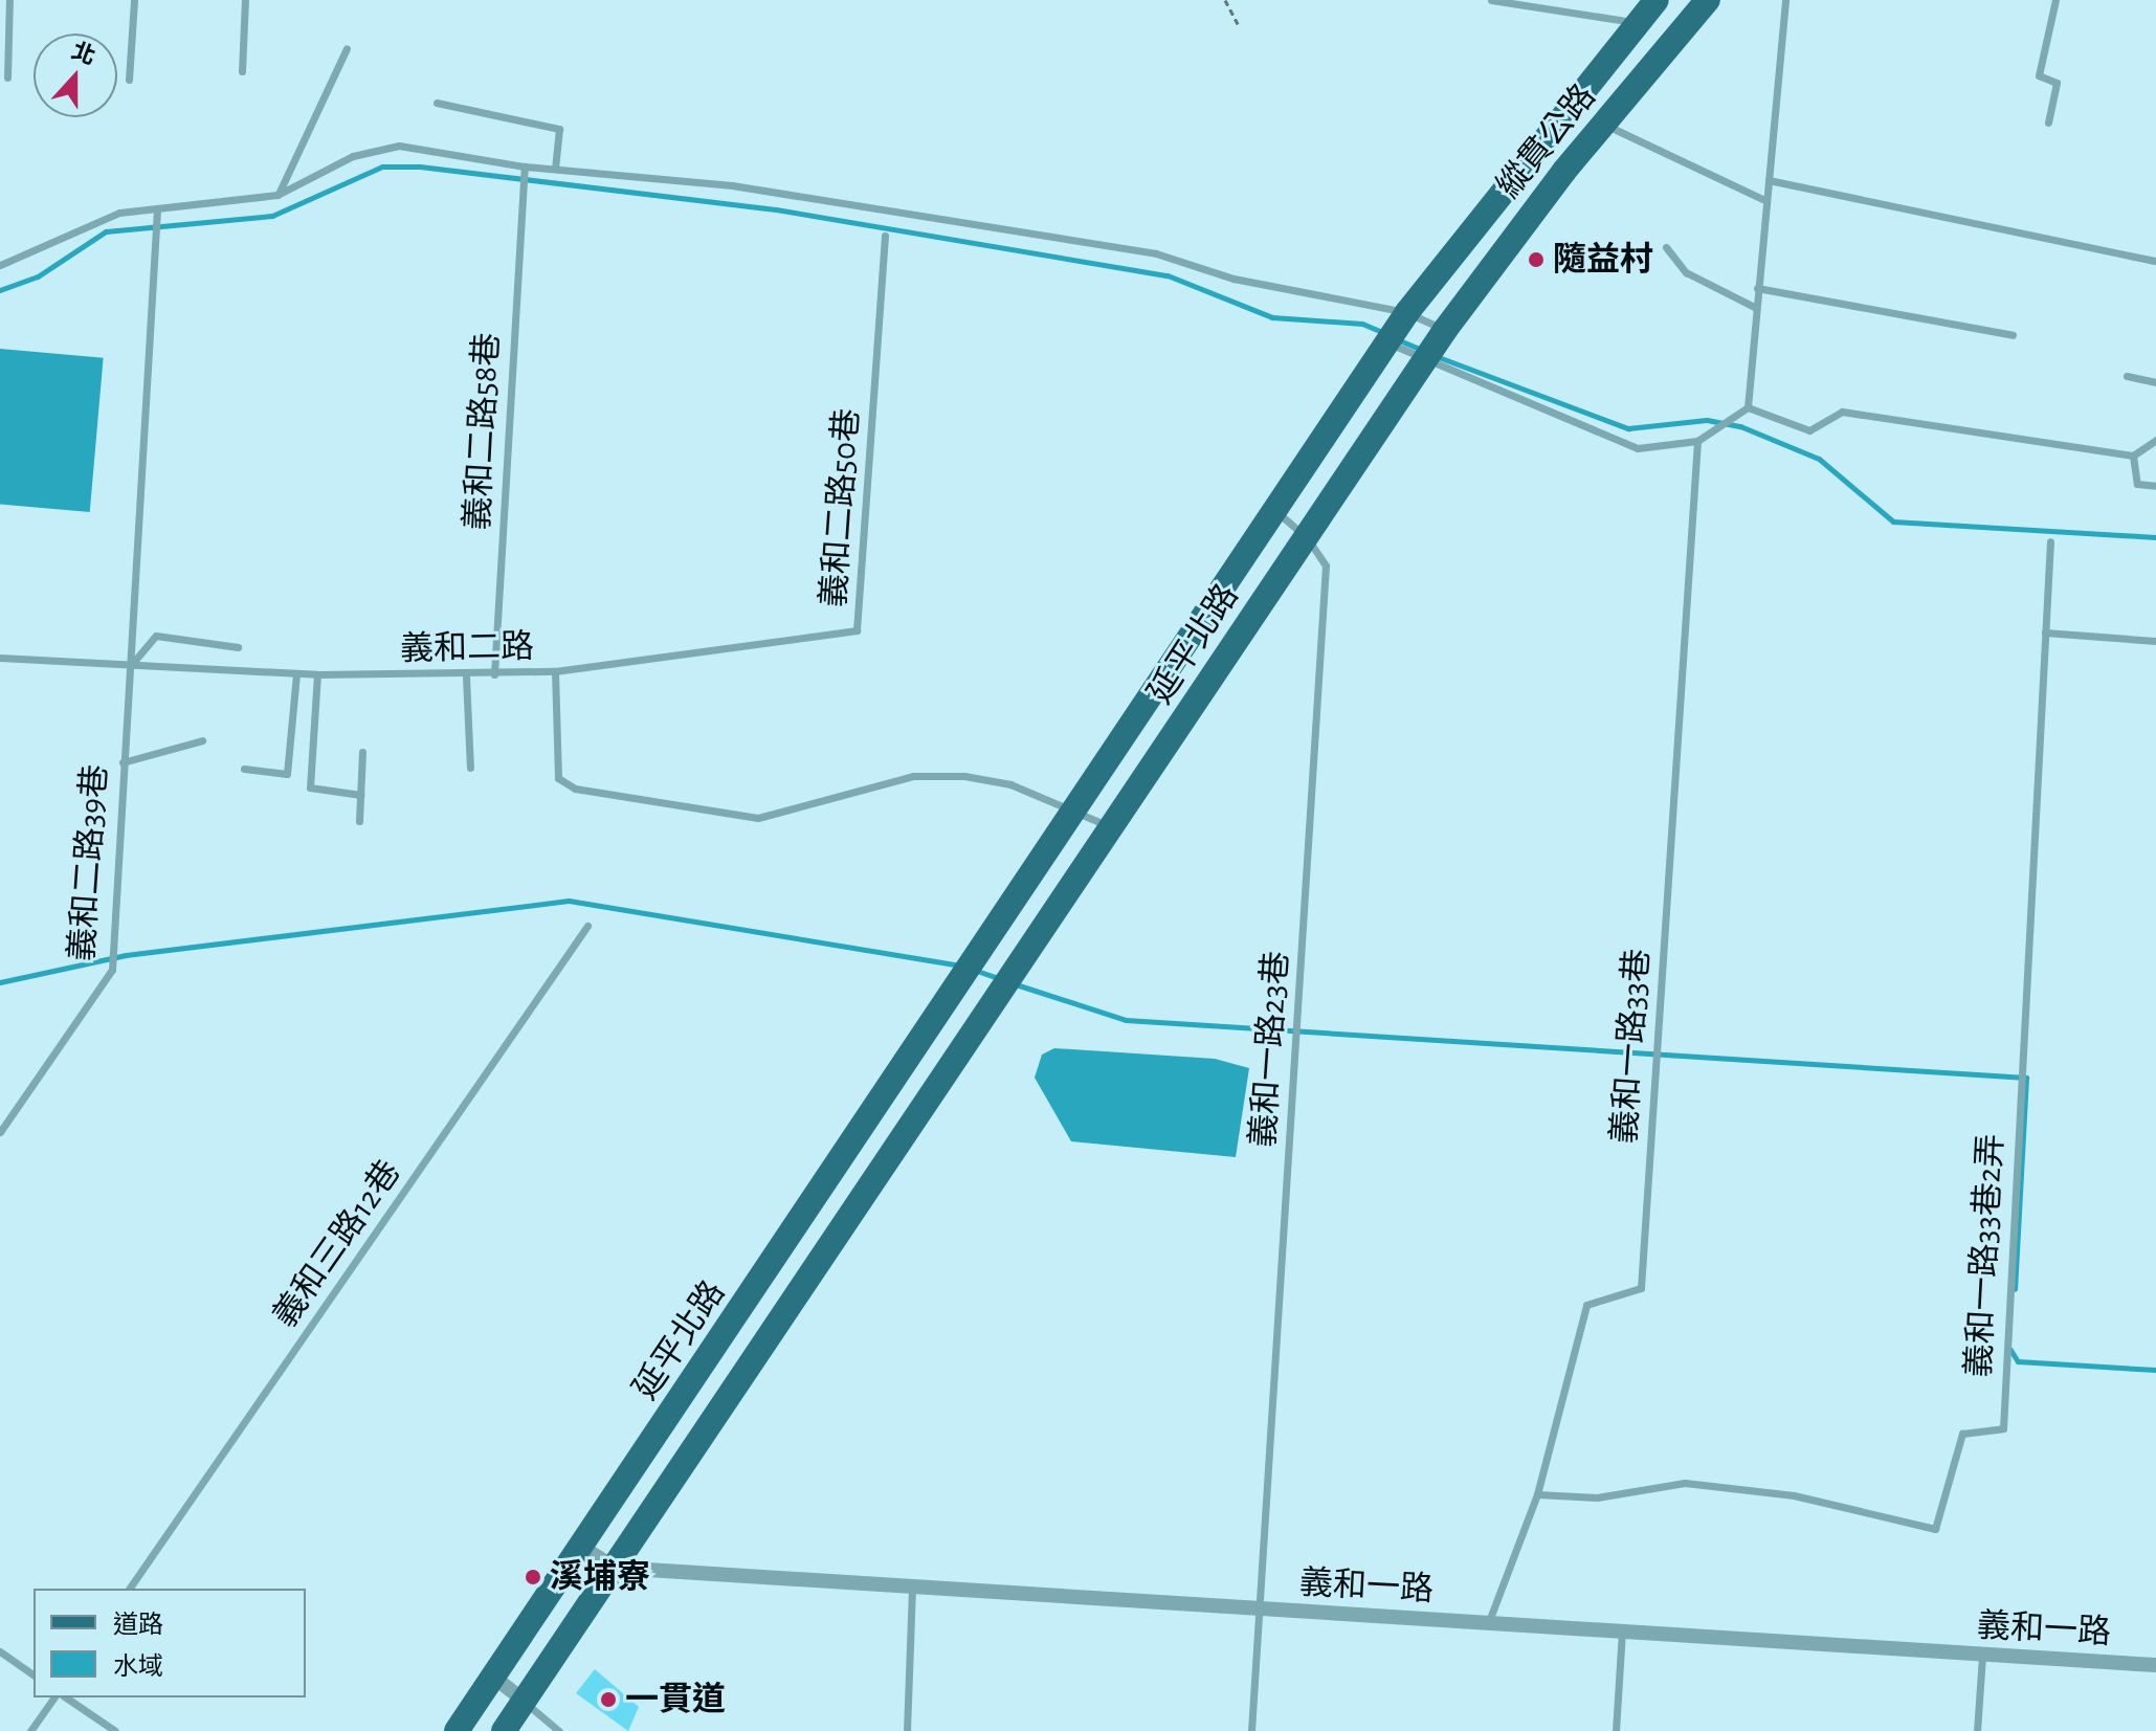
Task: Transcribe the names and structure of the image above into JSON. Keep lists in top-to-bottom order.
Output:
{
  "streets": {
    "main road": ["縱貫公路", "延平北路"],
    "street": ["義和一路"],
    "lane": [
      "義和二路58巷",
      "義和二路50巷",
      "義和二路",
      "義和二路39巷",
      "義和一路33巷",
      "義和一路23巷",
      "義和三路12巷",
      "義和一路33巷2弄"
    ]
  },
  "crossings": [
    ["縱貫公路", "延平北路"],
    ["義和二路58巷", "義和二路"],
    ["義和二路50巷", "義和二路"],
    ["延平北路", "義和二路"],
    ["延平北路", "義和一路23巷"],
    ["延平北路", "義和一路"],
    ["義和二路", "義和二路39巷"],
    ["義和一路33巷", "義和一路33巷2弄"],
    ["義和一路33巷", "義和一路"],
    ["義和一路23巷", "義和一路"]
  ],
  "places": ["隨益村", "溪埔寮", "一貫道"],
  "legend": ["道路", "水域"],
  "north": "top"
}
